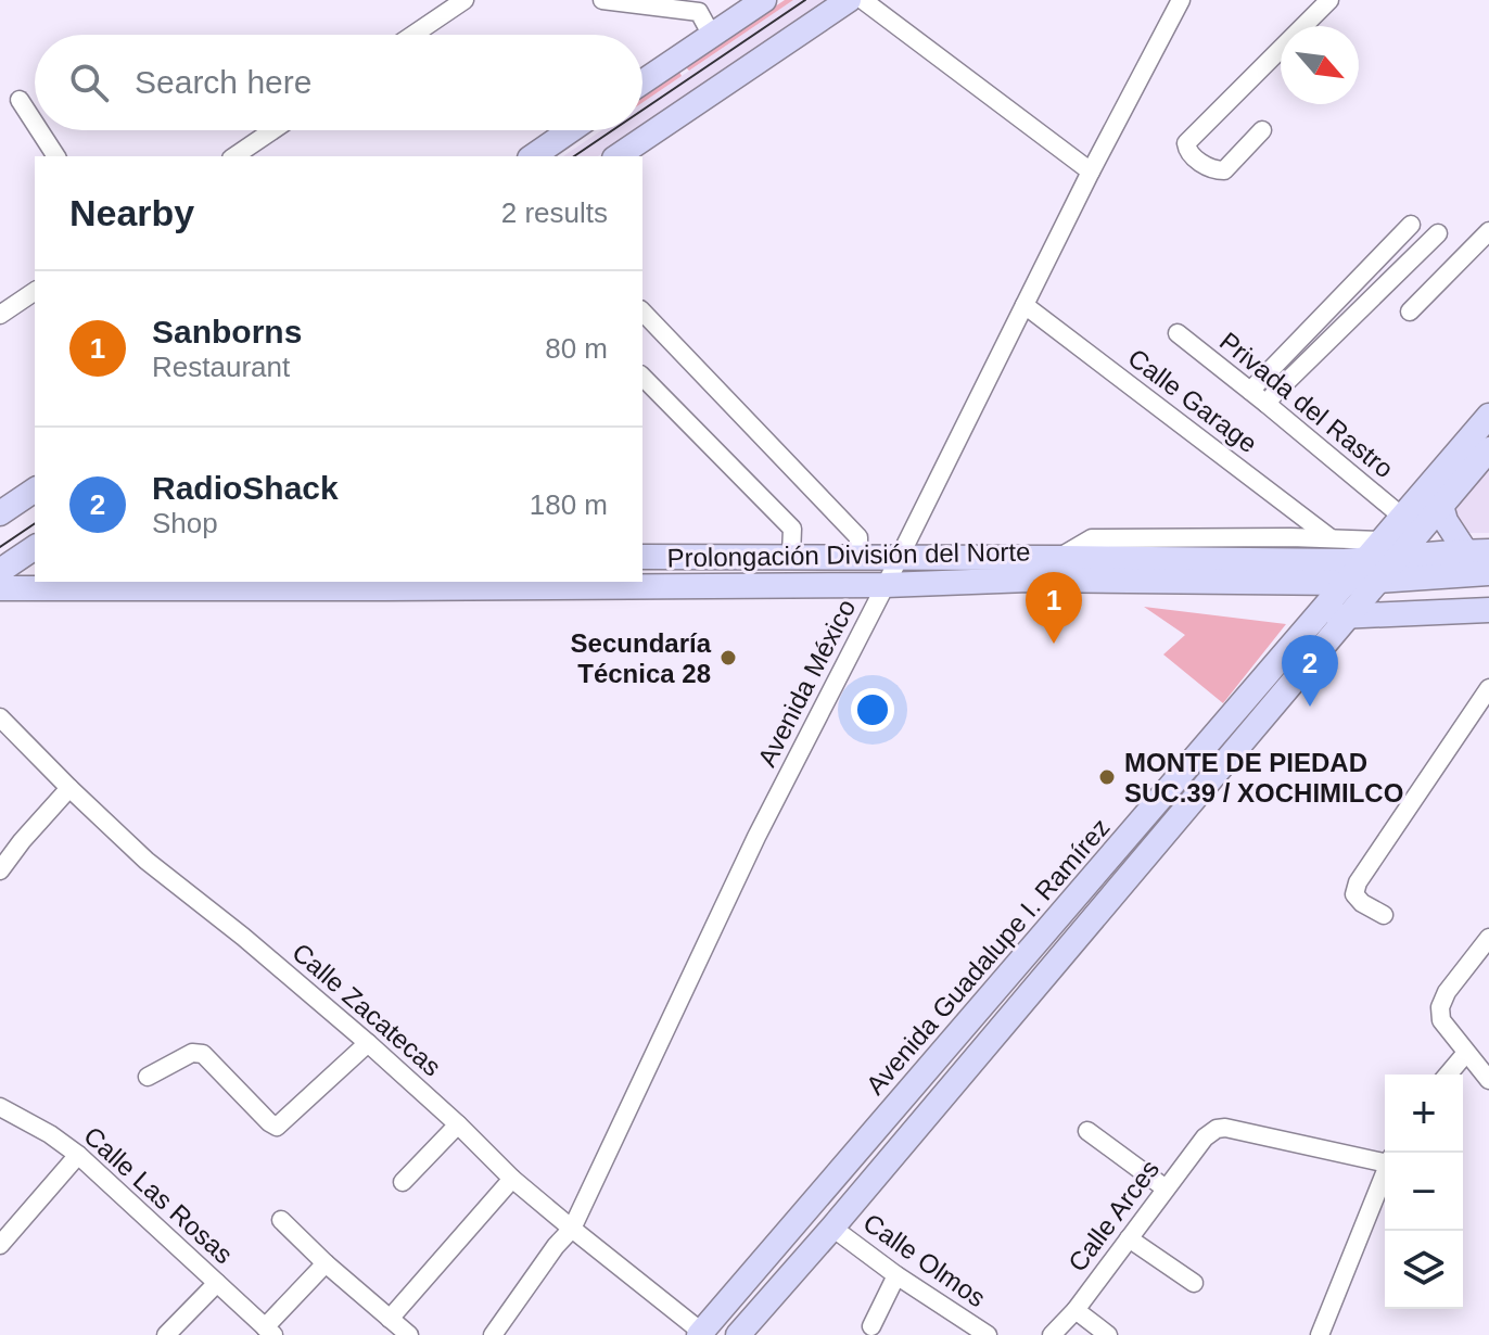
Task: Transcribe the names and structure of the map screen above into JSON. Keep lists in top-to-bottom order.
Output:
{
  "streets": {
    "main road": ["Prolongación División del Norte", "Avenida Guadalupe I. Ramírez"],
    "street": [
      "Calle Garage",
      "Privada del Rastro",
      "Avenida México",
      "Calle Zacatecas",
      "Calle Las Rosas",
      "Calle Arces",
      "Calle Olmos"
    ]
  },
  "crossings": [
    ["Calle Garage", "Avenida México"],
    ["Privada del Rastro", "Avenida Guadalupe I. Ramírez"],
    ["Prolongación División del Norte", "Avenida México"],
    ["Prolongación División del Norte", "Avenida Guadalupe I. Ramírez"],
    ["Avenida México", "Calle Zacatecas"],
    ["Avenida Guadalupe I. Ramírez", "Calle Zacatecas"],
    ["Avenida Guadalupe I. Ramírez", "Calle Olmos"]
  ],
  "places": ["Secundaría Técnica 28", "MONTE DE PIEDAD SUC.39 / XOCHIMILCO"],
  "north": "bottom right",
  "page": {
    "search": "Search here",
    "heading": ["Nearby", "2 results"],
    "list": [
      {
        "mark": "1",
        "name": "Sanborns",
        "note": "Restaurant",
        "value": "80 m"
      },
      {
        "mark": "2",
        "name": "RadioShack",
        "note": "Shop",
        "value": "180 m"
      }
    ],
    "pins": ["1", "2"],
    "map_buttons": ["+", "−"]
  }
}
